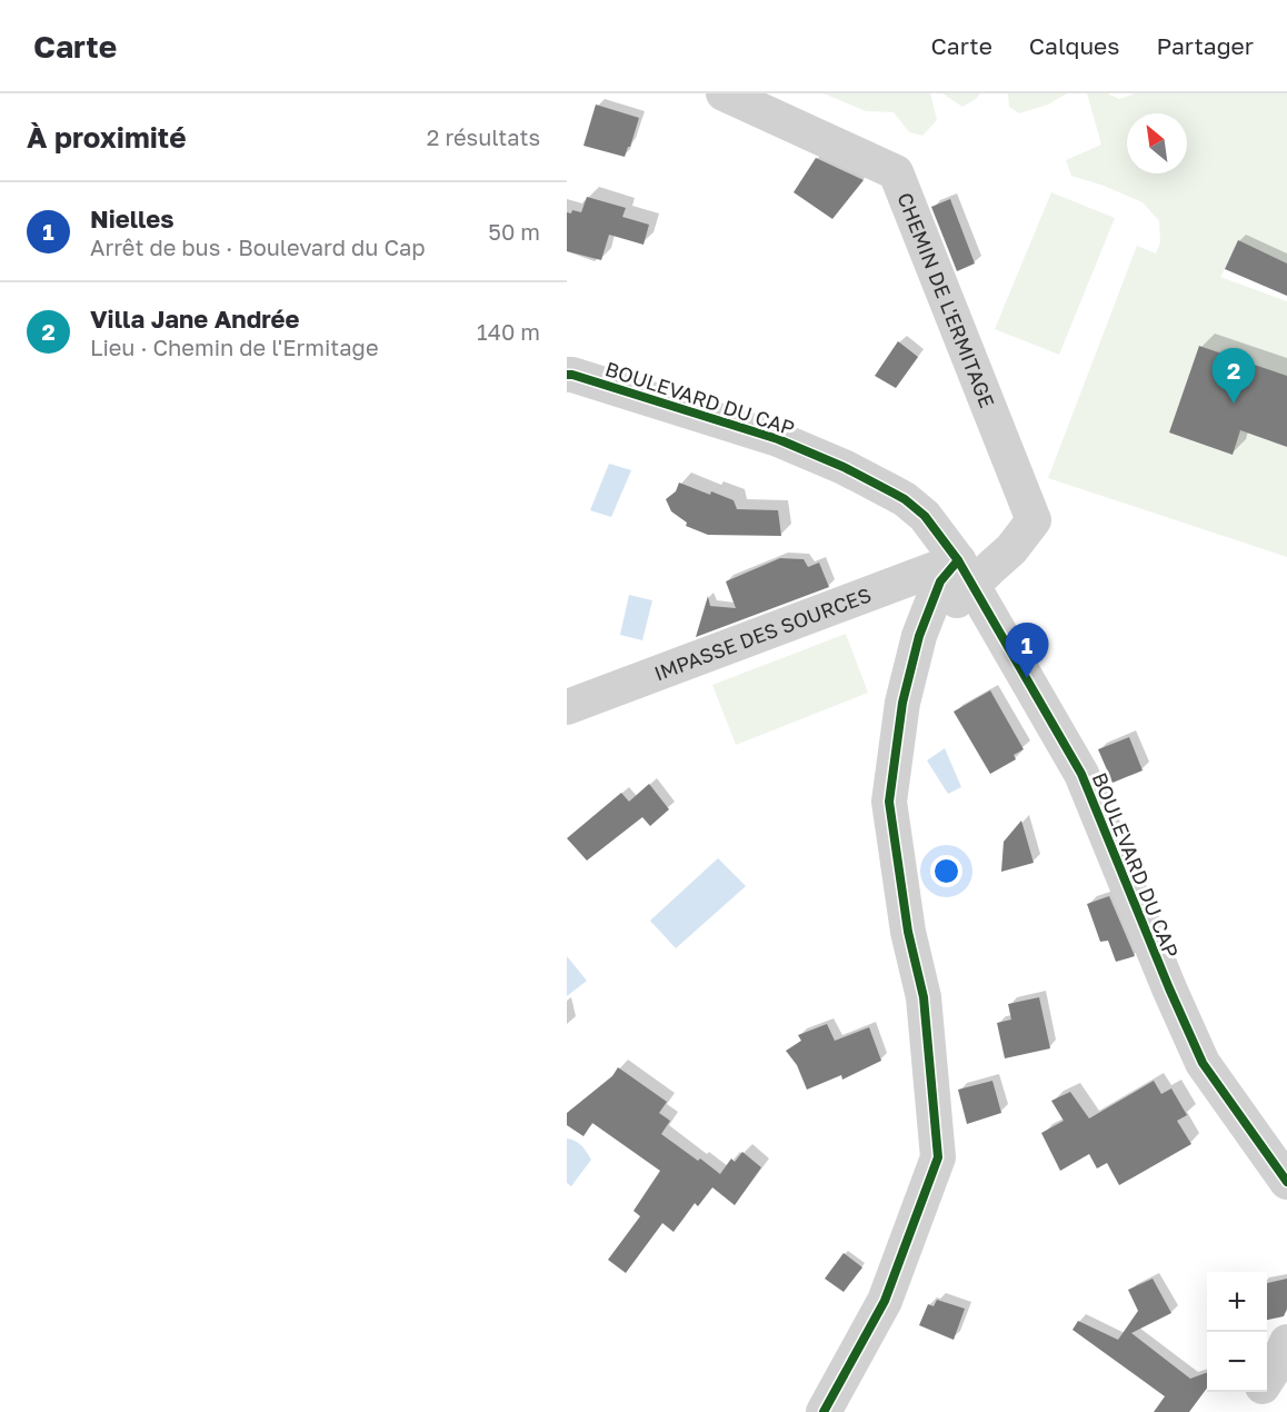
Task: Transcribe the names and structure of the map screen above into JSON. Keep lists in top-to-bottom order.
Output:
{
  "streets": {
    "street": ["CHEMIN DE L'ERMITAGE", "BOULEVARD DU CAP", "IMPASSE DES SOURCES"]
  },
  "crossings": [
    ["CHEMIN DE L'ERMITAGE", "BOULEVARD DU CAP"],
    ["CHEMIN DE L'ERMITAGE", "IMPASSE DES SOURCES"],
    ["BOULEVARD DU CAP", "IMPASSE DES SOURCES"]
  ],
  "north": "top left",
  "page": {
    "header": "Carte",
    "nav": ["Carte", "Calques", "Partager"],
    "heading": ["À proximité", "2 résultats"],
    "list": [
      {
        "mark": "1",
        "name": "Nielles",
        "note": "Arrêt de bus · Boulevard du Cap",
        "value": "50 m"
      },
      {
        "mark": "2",
        "name": "Villa Jane Andrée",
        "note": "Lieu · Chemin de l'Ermitage",
        "value": "140 m"
      }
    ],
    "pins": ["2", "1"],
    "map_buttons": ["+", "−"]
  }
}
